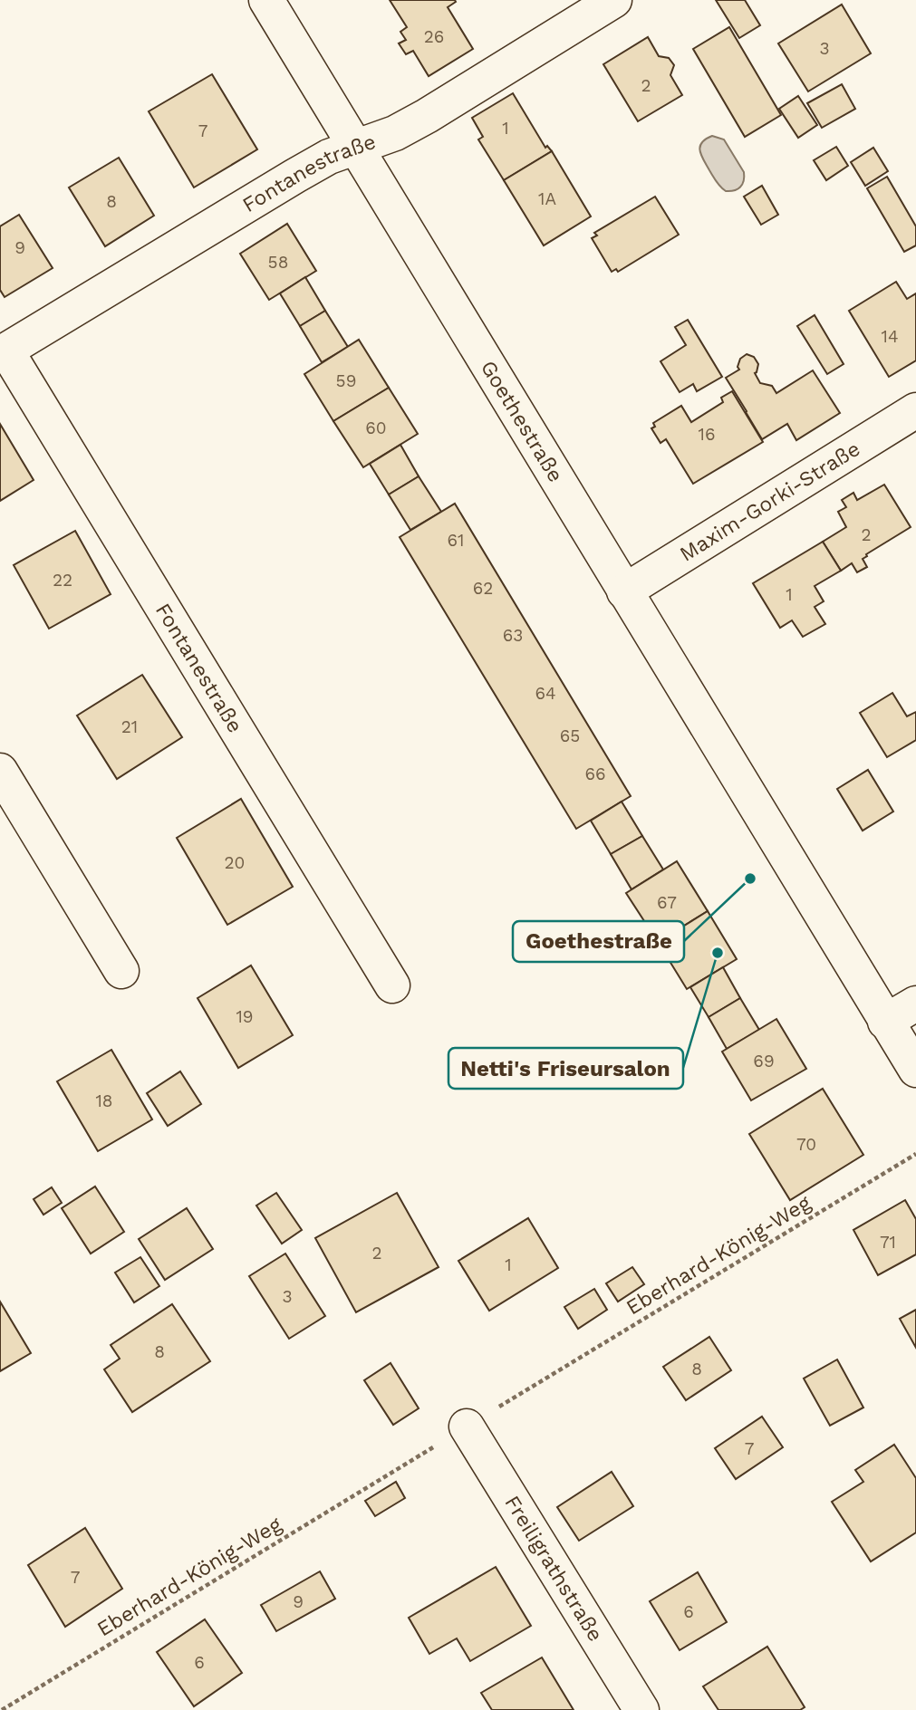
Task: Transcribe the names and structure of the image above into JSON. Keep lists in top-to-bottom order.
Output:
{
  "streets": {
    "street": [
      "Fontanestraße",
      "Goethestraße",
      "Maxim-Gorki-Straße",
      "Freiligrathstraße"
    ],
    "path": ["Eberhard-König-Weg"]
  },
  "crossings": [
    ["Fontanestraße", "Goethestraße"],
    ["Goethestraße", "Maxim-Gorki-Straße"]
  ],
  "places": ["Goethestraße", "Netti's Friseursalon"],
  "house_numbers": [
    "26",
    "3",
    "2",
    "1",
    "7",
    "1A",
    "8",
    "9",
    "58",
    "14",
    "59",
    "60",
    "16",
    "2",
    "61",
    "22",
    "62",
    "1",
    "63",
    "64",
    "21",
    "65",
    "66",
    "20",
    "67",
    "19",
    "69",
    "18",
    "70",
    "71",
    "2",
    "1",
    "3",
    "8",
    "8",
    "7",
    "7",
    "9",
    "6",
    "6"
  ]
}
